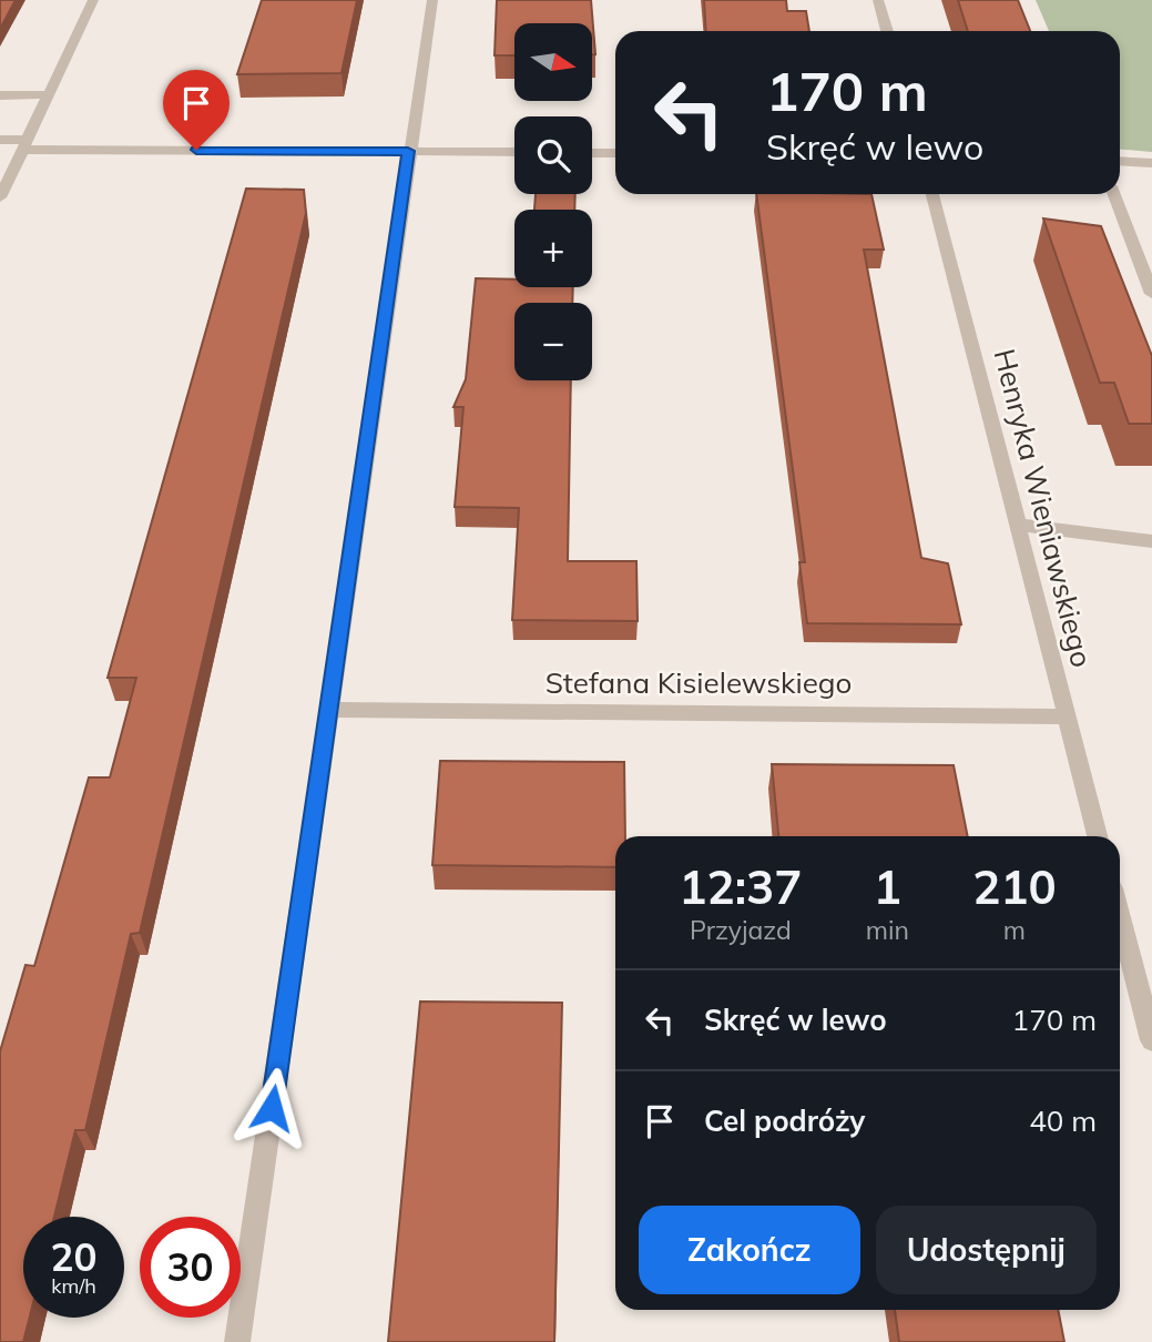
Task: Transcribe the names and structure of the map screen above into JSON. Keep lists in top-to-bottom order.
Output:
{
  "streets": {
    "street": ["Henryka Wieniawskiego", "Stefana Kisielewskiego"]
  },
  "crossings": [
    ["Henryka Wieniawskiego", "Stefana Kisielewskiego"]
  ],
  "north": "right",
  "page": {
    "map_buttons": ["+", "−"],
    "turn": ["170 m", "Skręć w lewo"],
    "eta": [
      "12:37",
      "Przyjazd",
      "1",
      "min",
      "210",
      "m"
    ],
    "list": [
      {
        "name": "Skręć w lewo",
        "value": "170 m"
      },
      {
        "name": "Cel podróży",
        "value": "40 m"
      }
    ],
    "buttons": ["Zakończ", "Udostępnij"],
    "speed": "20 km/h",
    "limit": "30"
  }
}
